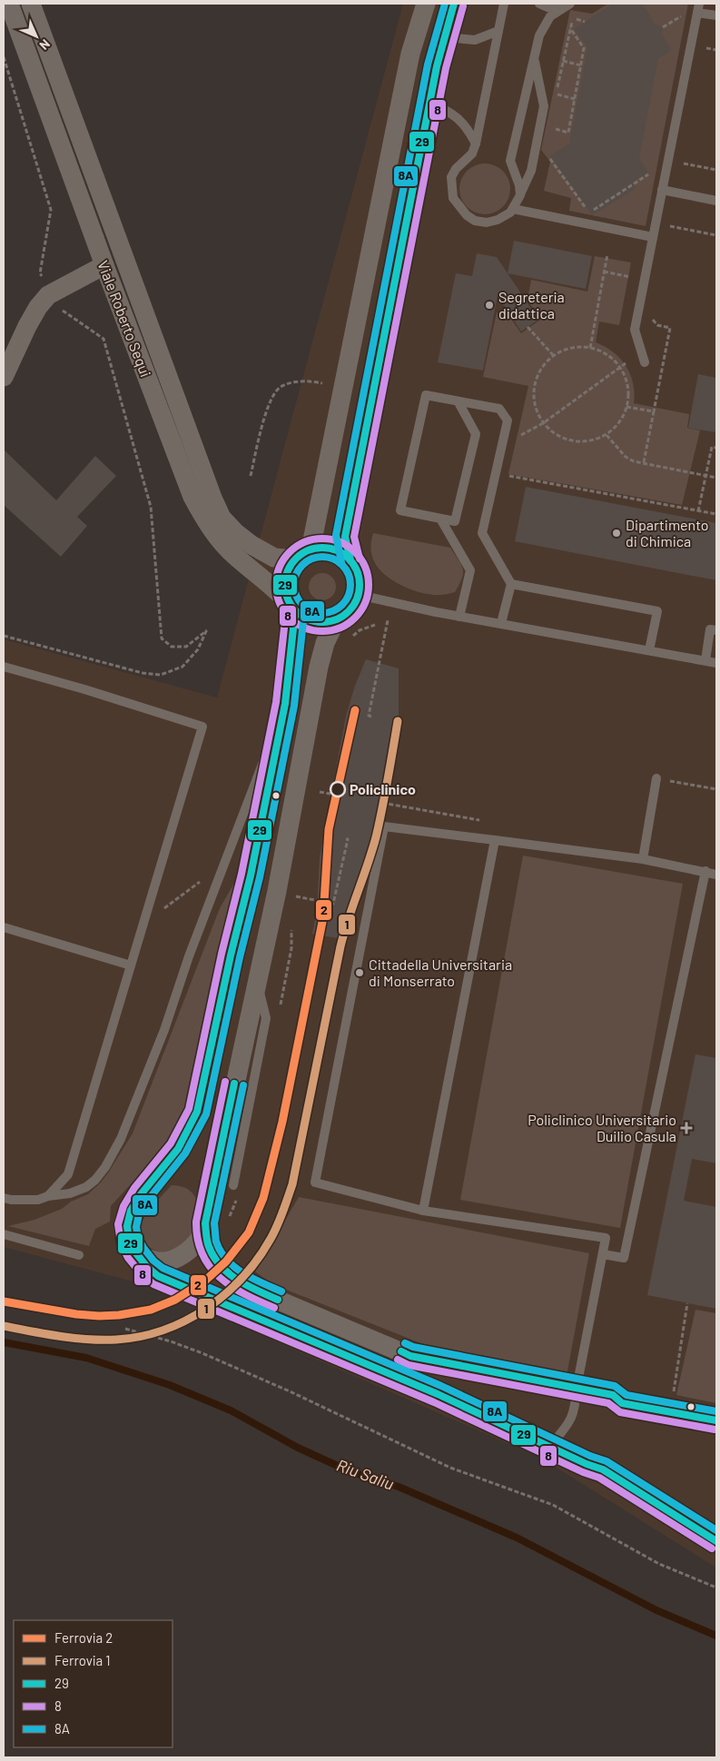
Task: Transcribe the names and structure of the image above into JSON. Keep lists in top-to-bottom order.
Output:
{
  "streets": {
    "street": ["Viale Roberto Sequi"]
  },
  "water": ["Riu Saliu"],
  "places": {
    "other": [
      "Segreteria didattica",
      "Dipartimento di Chimica",
      "Policlinico",
      "Cittadella Universitaria di Monserrato"
    ],
    "health": ["Policlinico Universitario Duilio Casula"]
  },
  "lines": [
    "transit line 29",
    "transit line 8A",
    "transit line 8",
    "rail line 2",
    "rail line 1"
  ],
  "legend": [
    "Ferrovia 2",
    "Ferrovia 1",
    "29",
    "8",
    "8A"
  ],
  "north": "bottom right"
}
